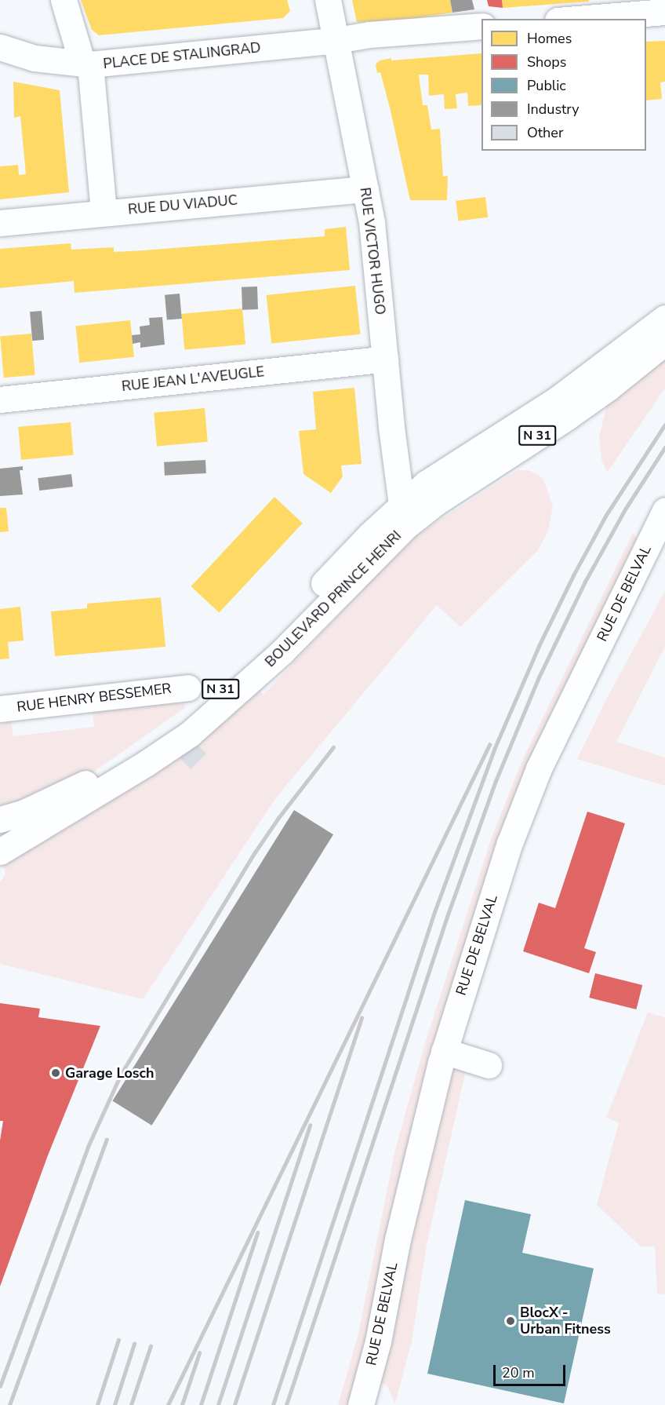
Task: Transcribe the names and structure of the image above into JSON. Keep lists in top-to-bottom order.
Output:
{
  "streets": {
    "main road": [
      "PLACE DE STALINGRAD",
      "RUE DU VIADUC",
      "RUE VICTOR HUGO",
      "RUE JEAN L'AVEUGLE",
      "N 31",
      "RUE DE BELVAL",
      "BOULEVARD PRINCE HENRI",
      "RUE HENRY BESSEMER"
    ]
  },
  "crossings": [
    ["PLACE DE STALINGRAD", "RUE DU VIADUC"],
    ["PLACE DE STALINGRAD", "RUE VICTOR HUGO"],
    ["RUE DU VIADUC", "RUE VICTOR HUGO"],
    ["RUE VICTOR HUGO", "RUE JEAN L'AVEUGLE"],
    ["RUE VICTOR HUGO", "BOULEVARD PRINCE HENRI"]
  ],
  "places": ["Garage Losch", "BlocX - Urban Fitness"],
  "legend": [
    "Homes",
    "Shops",
    "Public",
    "Industry",
    "Other"
  ],
  "scale_bar": "20 m"
}
